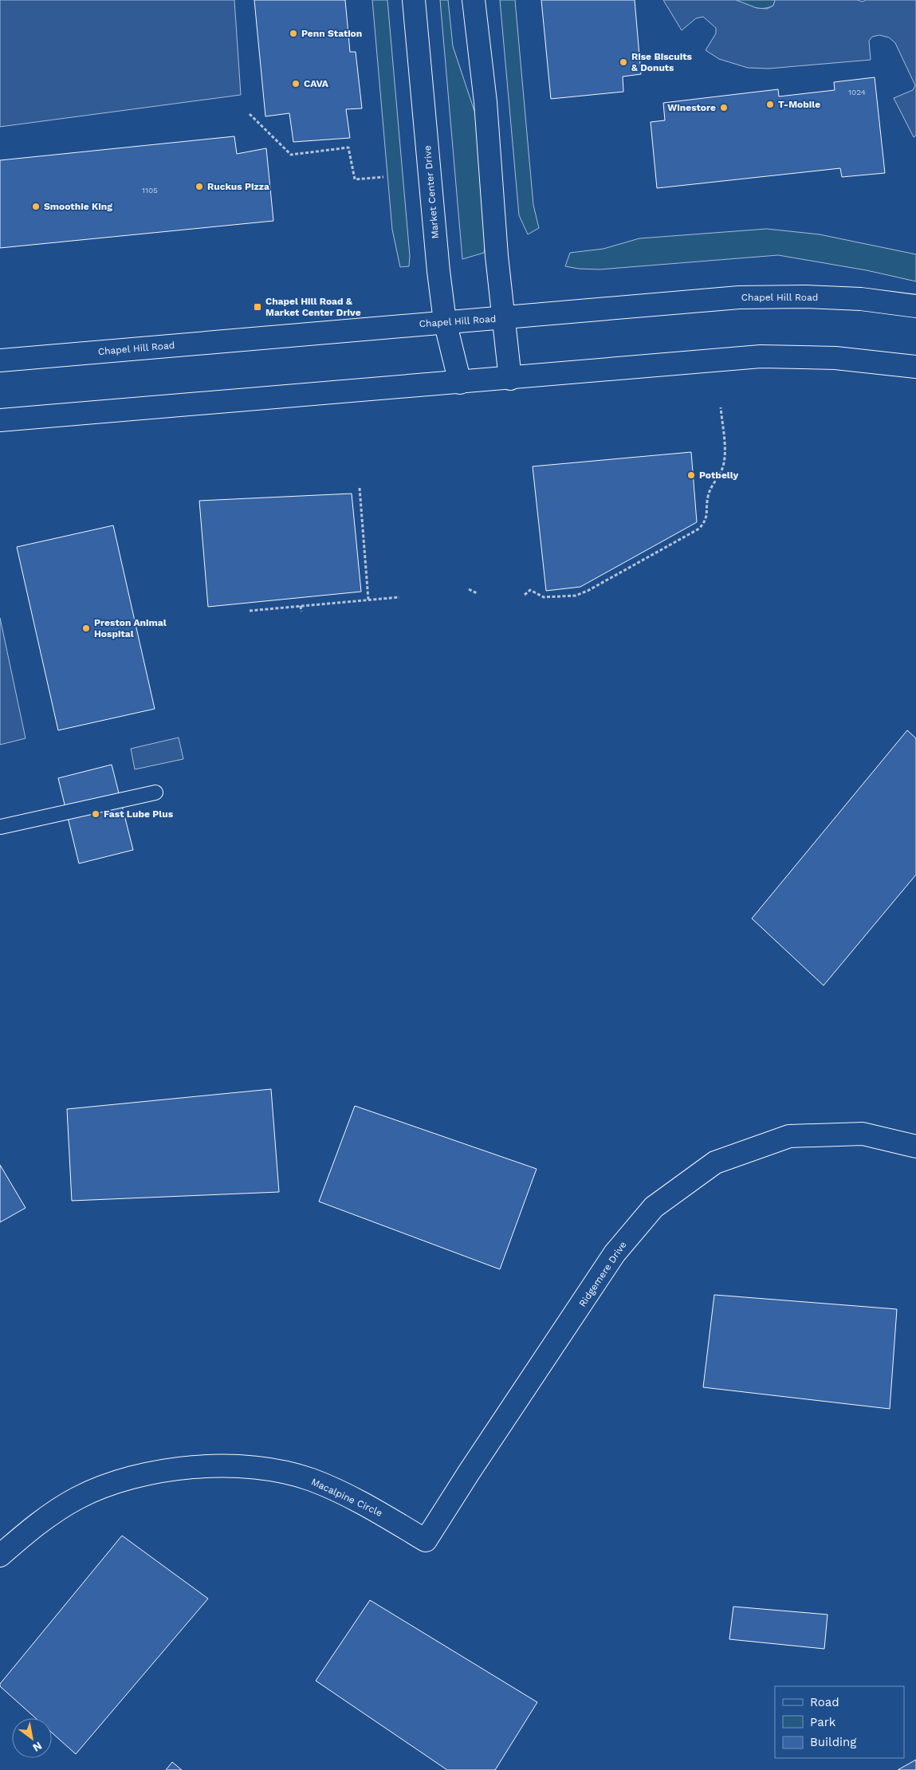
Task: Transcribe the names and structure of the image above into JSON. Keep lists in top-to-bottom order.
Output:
{
  "streets": {
    "street": [
      "Market Center Drive",
      "Chapel Hill Road",
      "Ridgemere Drive",
      "Macalpine Circle"
    ]
  },
  "crossings": [
    ["Market Center Drive", "Chapel Hill Road"],
    ["Ridgemere Drive", "Macalpine Circle"]
  ],
  "places": {
    "other": [
      "Penn Station",
      "Rise Biscuits & Donuts",
      "CAVA",
      "T-Mobile",
      "Winestore",
      "Ruckus Pizza",
      "Smoothie King",
      "Potbelly",
      "Preston Animal Hospital",
      "Fast Lube Plus"
    ],
    "transit": ["Chapel Hill Road & Market Center Drive"]
  },
  "house_numbers": ["1024", "1105"],
  "legend": ["Road", "Park", "Building"],
  "north": "bottom right"
}
